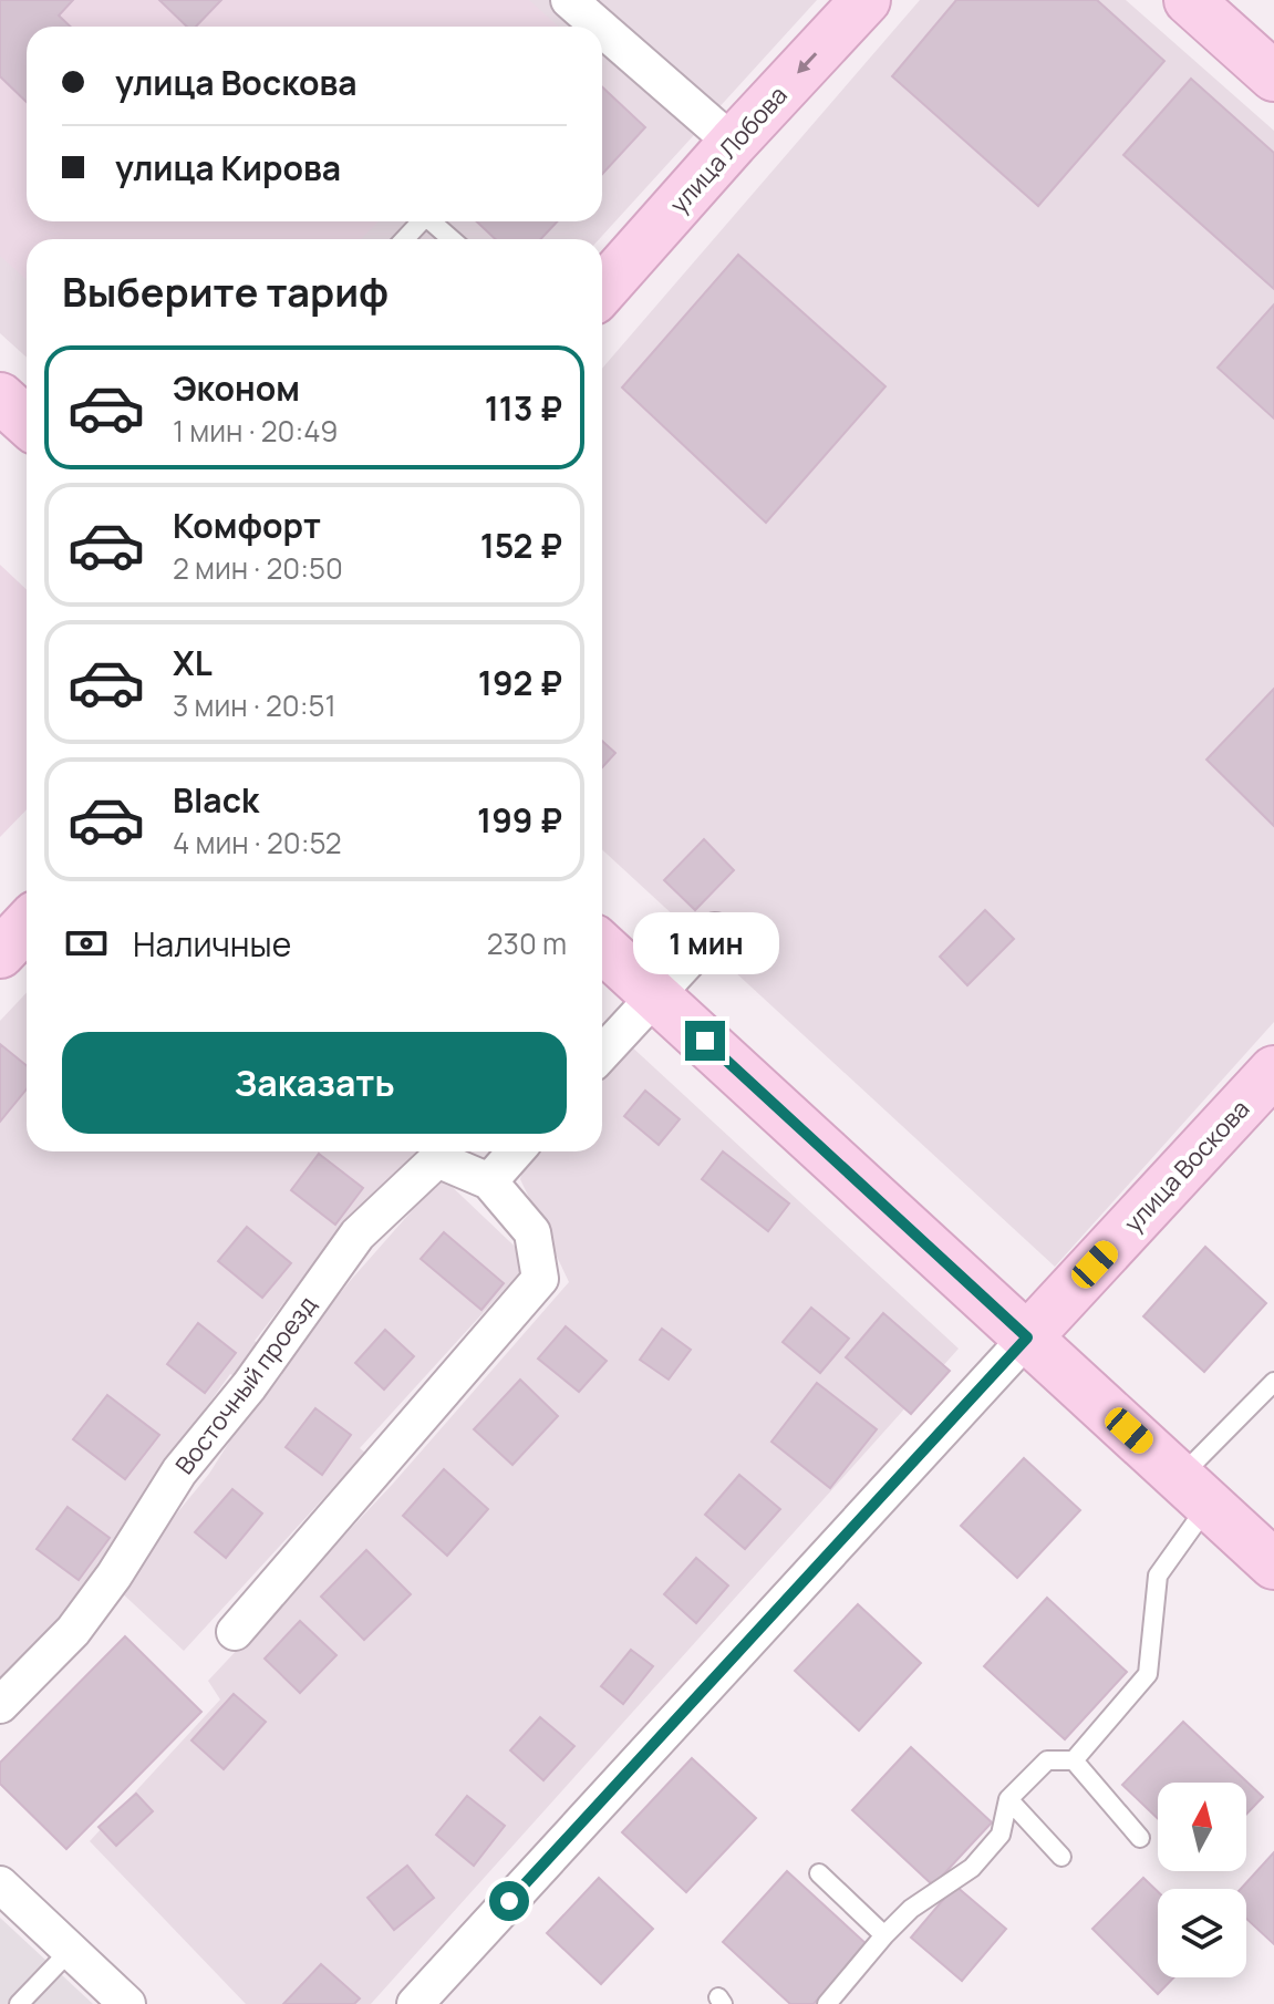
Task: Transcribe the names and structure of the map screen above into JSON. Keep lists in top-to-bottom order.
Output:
{
  "streets": {
    "street": ["улица Лобова", "улица Воскова", "Восточный проезд"]
  },
  "one_way": ["улица Лобова"],
  "north": "top",
  "page": {
    "banner": ["улица Воскова", "улица Кирова"],
    "heading": "Выберите тариф",
    "list": [
      {
        "name": "Эконом",
        "note": "1 мин · 20:49",
        "value": "113 ₽"
      },
      {
        "name": "Комфорт",
        "note": "2 мин · 20:50",
        "value": "152 ₽"
      },
      {
        "name": "XL",
        "note": "3 мин · 20:51",
        "value": "192 ₽"
      },
      {
        "name": "Black",
        "note": "4 мин · 20:52",
        "value": "199 ₽"
      }
    ],
    "pay": ["Наличные", "230 m"],
    "bubble": "1 мин",
    "buttons": "Заказать"
  }
}
